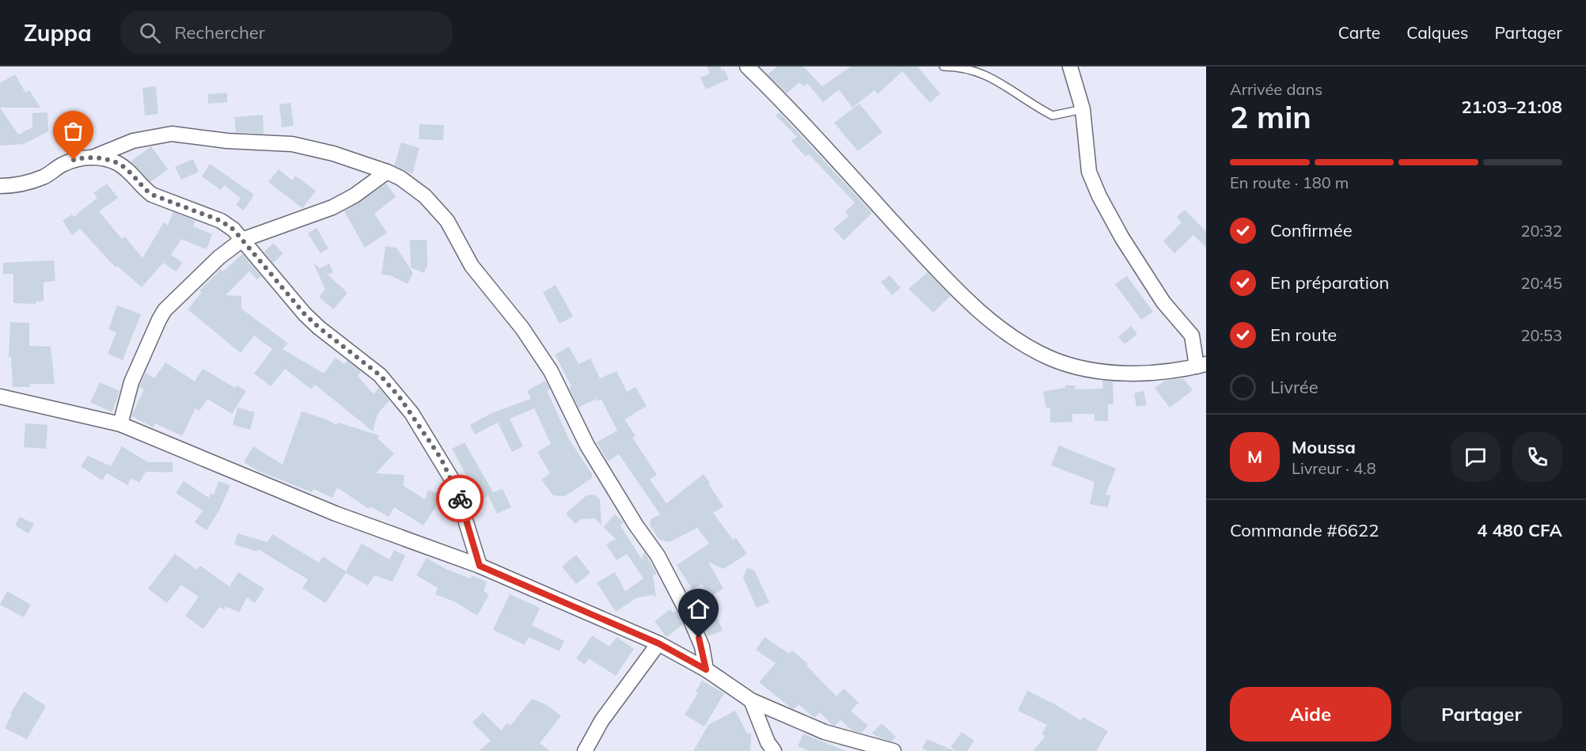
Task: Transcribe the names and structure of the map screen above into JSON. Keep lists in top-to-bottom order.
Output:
{
  "page": {
    "header": "Zuppa",
    "search": "Rechercher",
    "nav": ["Carte", "Calques", "Partager"],
    "heading": ["2 min", "Arrivée dans", "21:03–21:08"],
    "panel": [
      "Moussa",
      "Livreur · 4.8",
      "Commande #6622",
      "4 480 CFA"
    ],
    "bar": "En route · 180 m",
    "list": [
      ["Confirmée", "20:32"],
      ["En préparation", "20:45"],
      ["En route", "20:53"],
      "Livrée"
    ],
    "round": "M",
    "buttons": ["Aide", "Partager"]
  }
}
